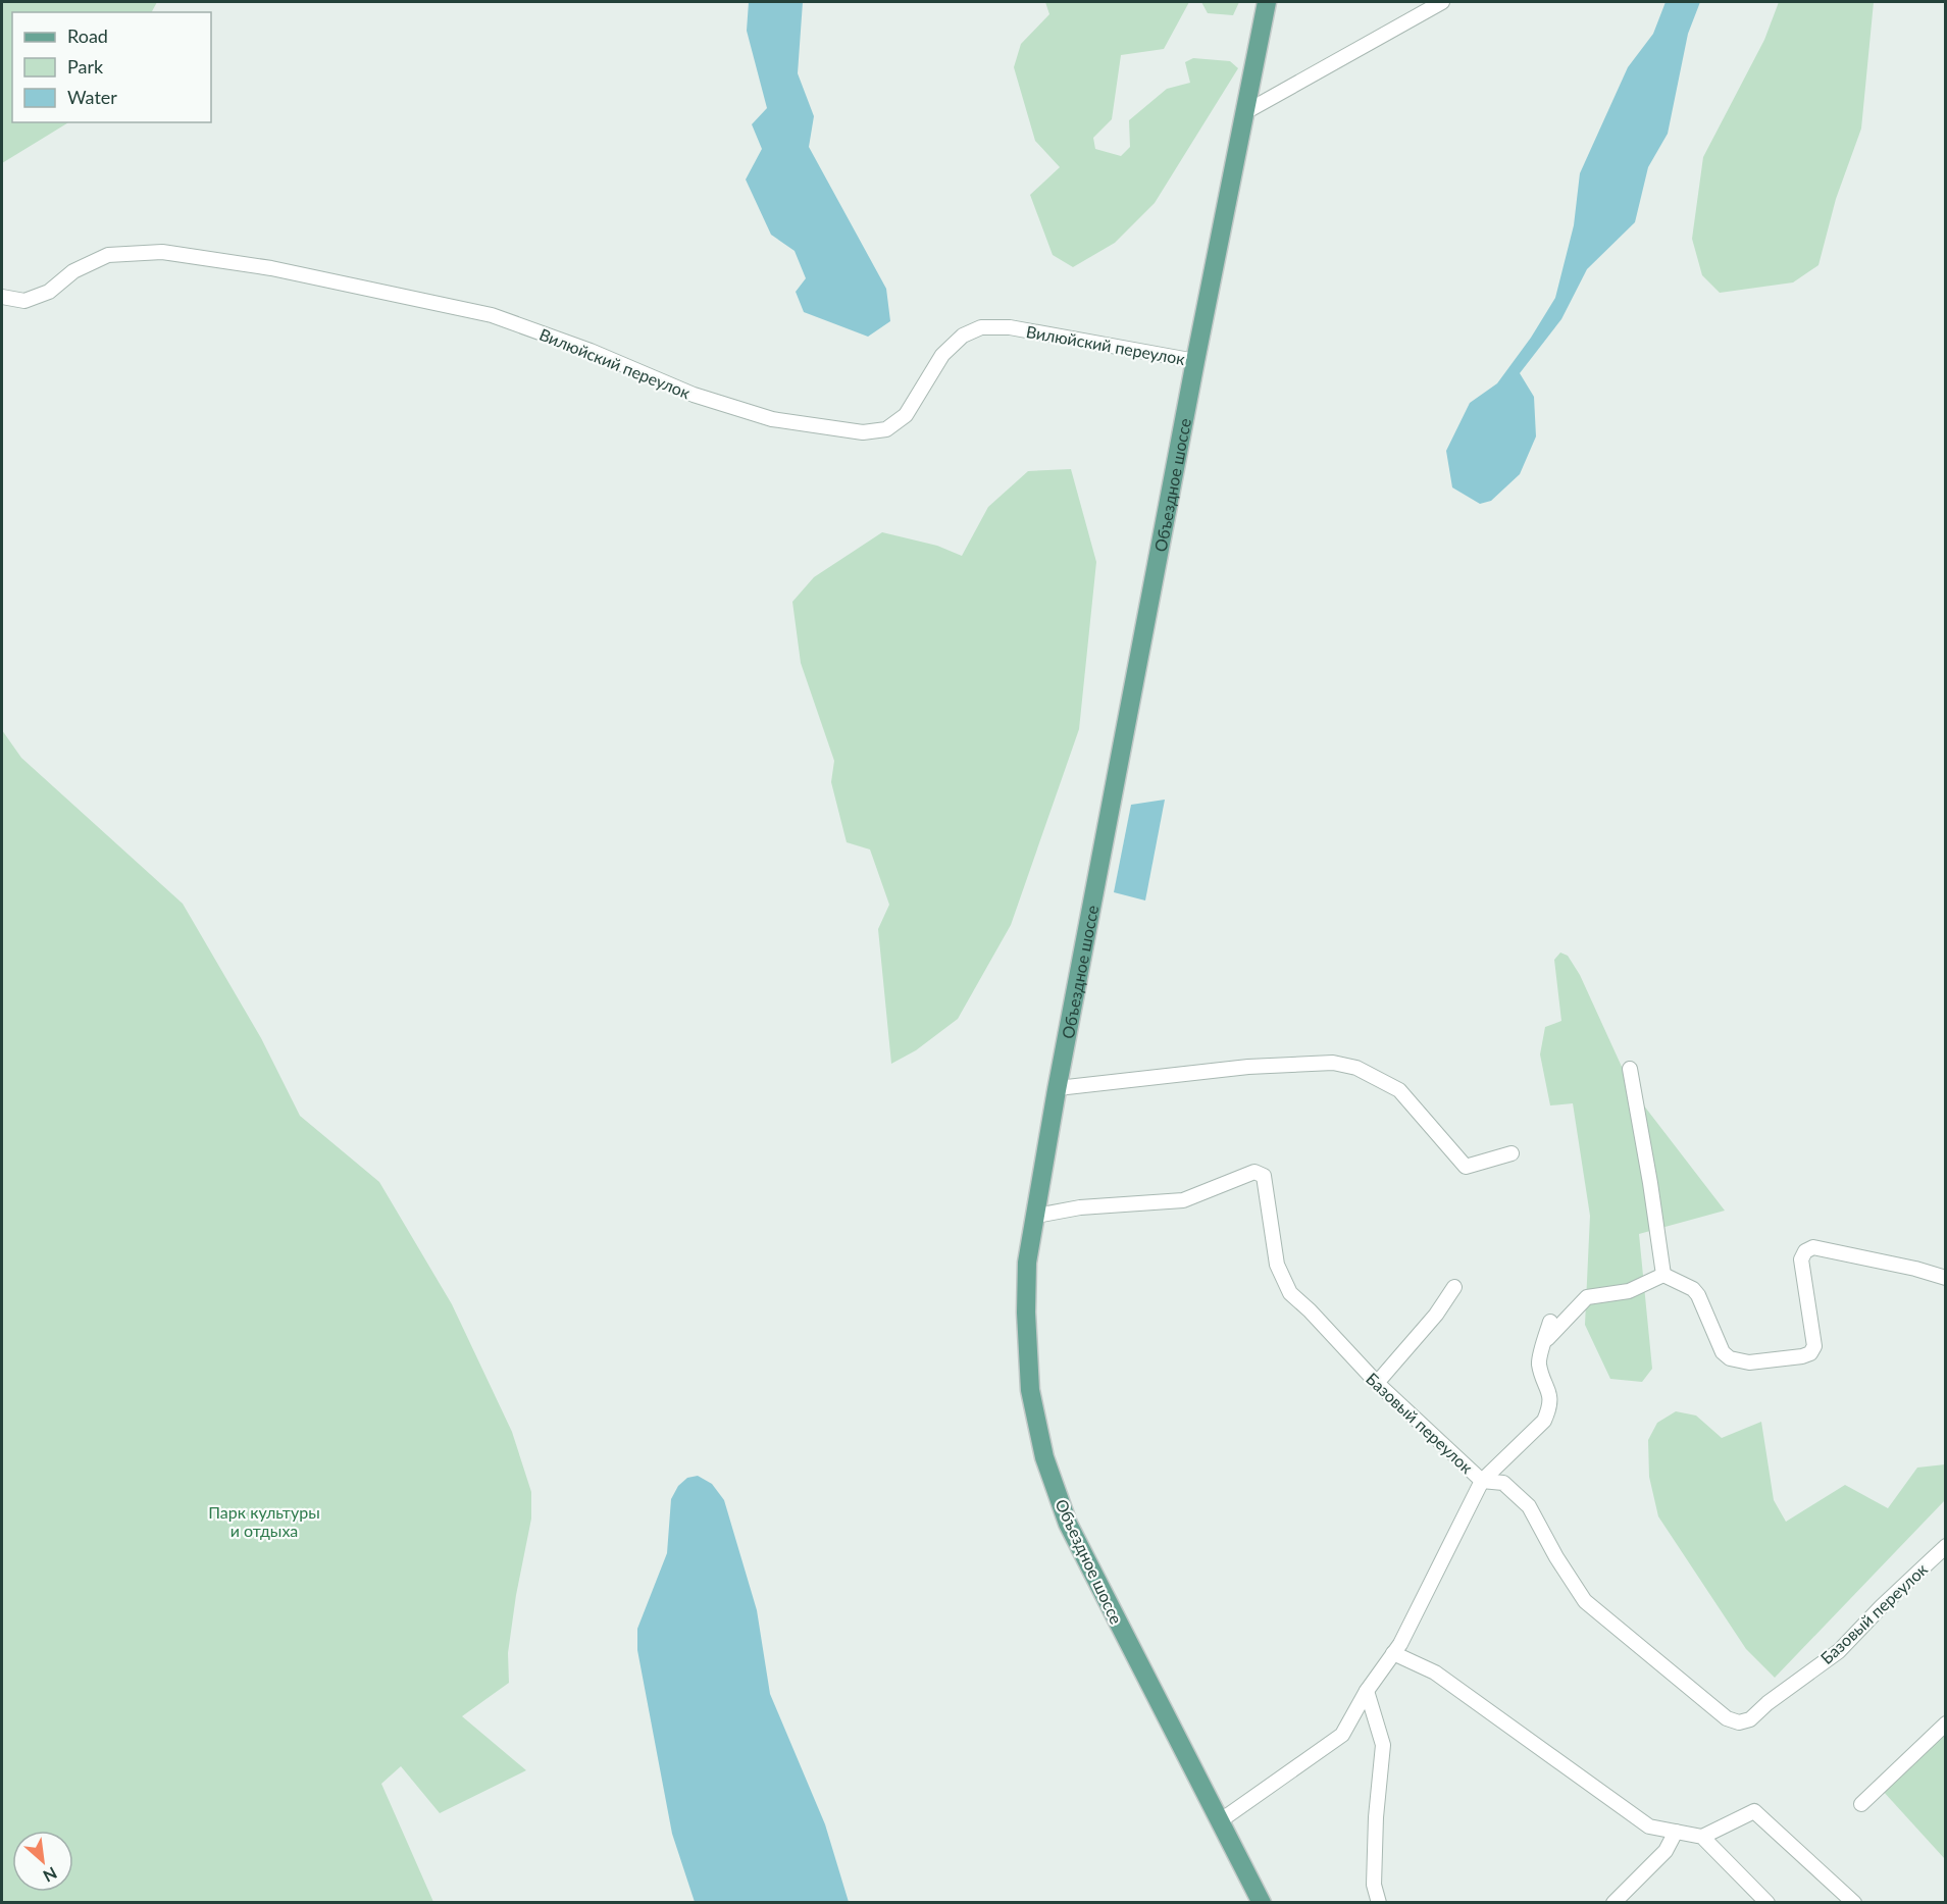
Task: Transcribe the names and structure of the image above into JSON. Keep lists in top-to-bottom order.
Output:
{
  "streets": {
    "main road": ["Объездное шоссе"],
    "street": ["Вилюйский переулок", "Базовый переулок"]
  },
  "crossings": [
    ["Вилюйский переулок", "Объездное шоссе"],
    ["Объездное шоссе", "Базовый переулок"]
  ],
  "parks": ["Парк культуры и отдыха"],
  "legend": ["Road", "Park", "Water"],
  "north": "bottom right"
}
